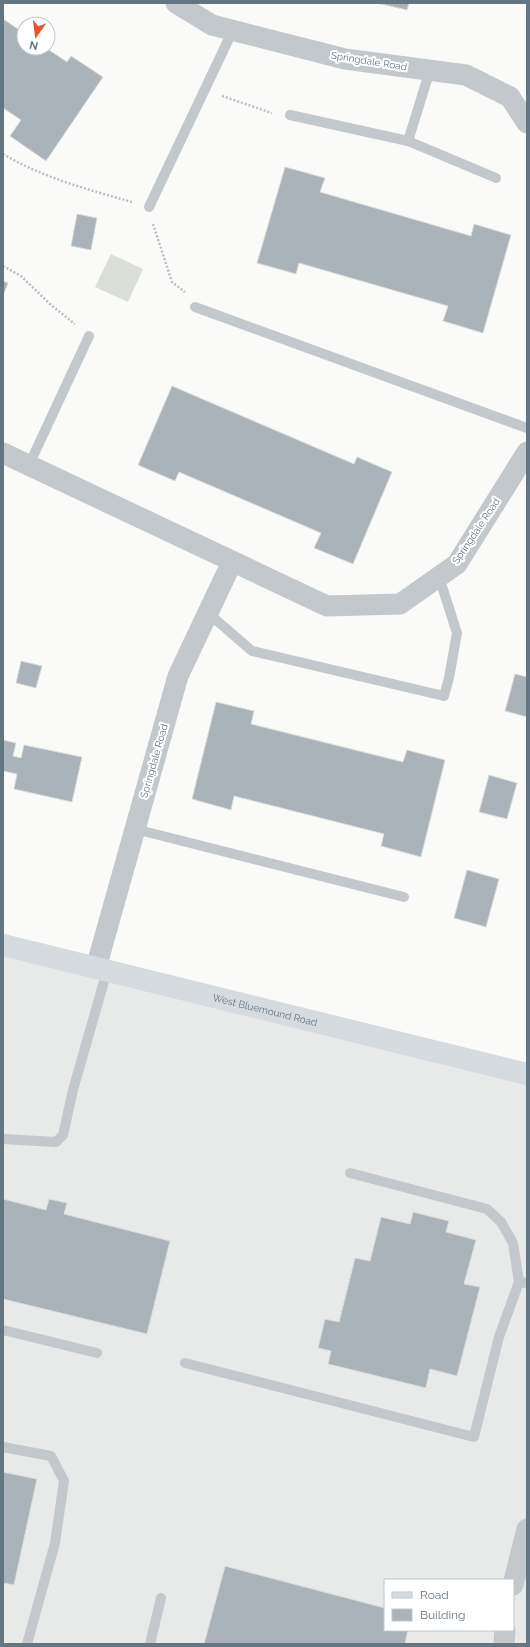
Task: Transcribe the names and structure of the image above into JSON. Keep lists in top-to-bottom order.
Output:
{
  "streets": {
    "main road": ["West Bluemound Road"],
    "street": ["Springdale Road"]
  },
  "crossings": [
    ["Springdale Road", "West Bluemound Road"]
  ],
  "legend": ["Road", "Building"],
  "north": "bottom"
}
